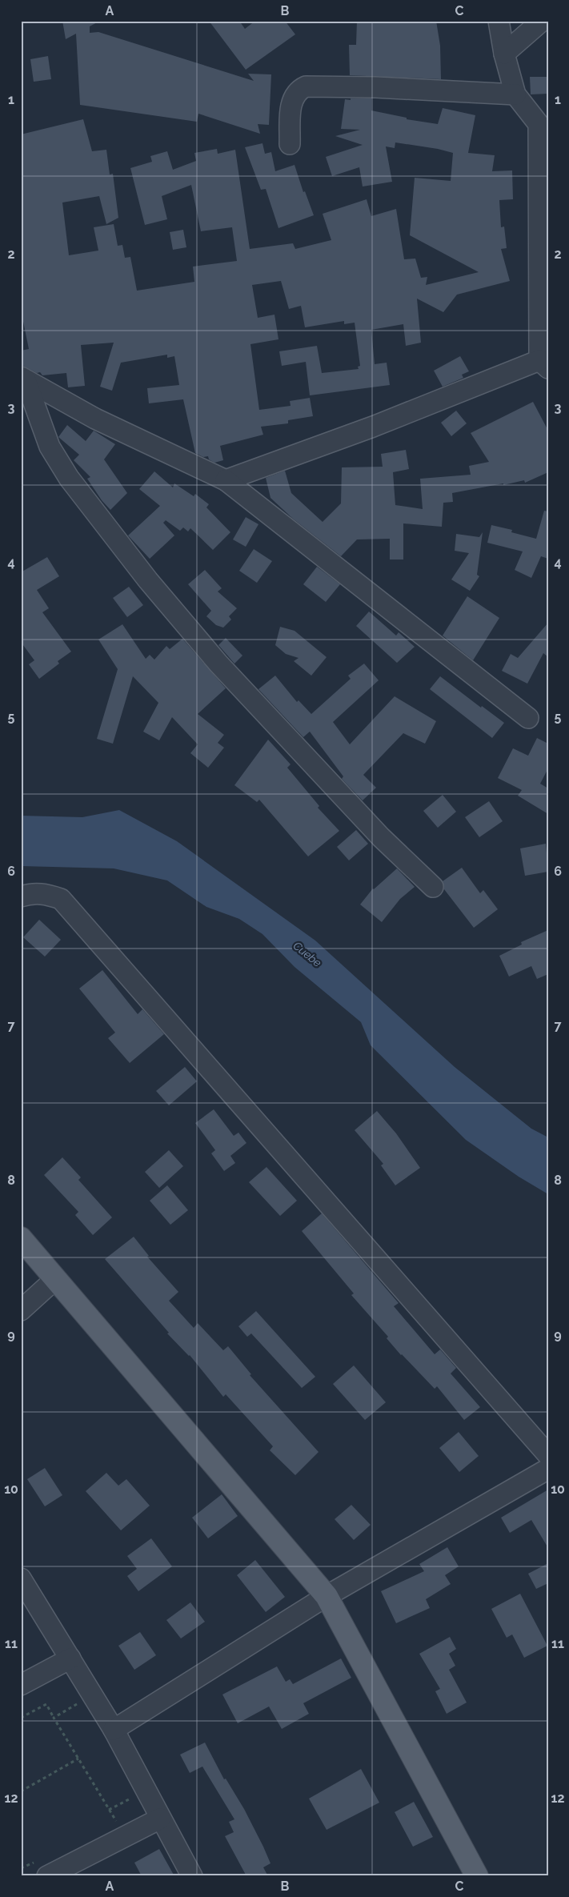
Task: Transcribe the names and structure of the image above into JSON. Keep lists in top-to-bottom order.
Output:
{
  "water": ["Cuebe"],
  "grid": {
    "columns": ["A", "B", "C"],
    "rows": [
      "1",
      "2",
      "3",
      "4",
      "5",
      "6",
      "7",
      "8",
      "9",
      "10",
      "11",
      "12"
    ]
  }
}
